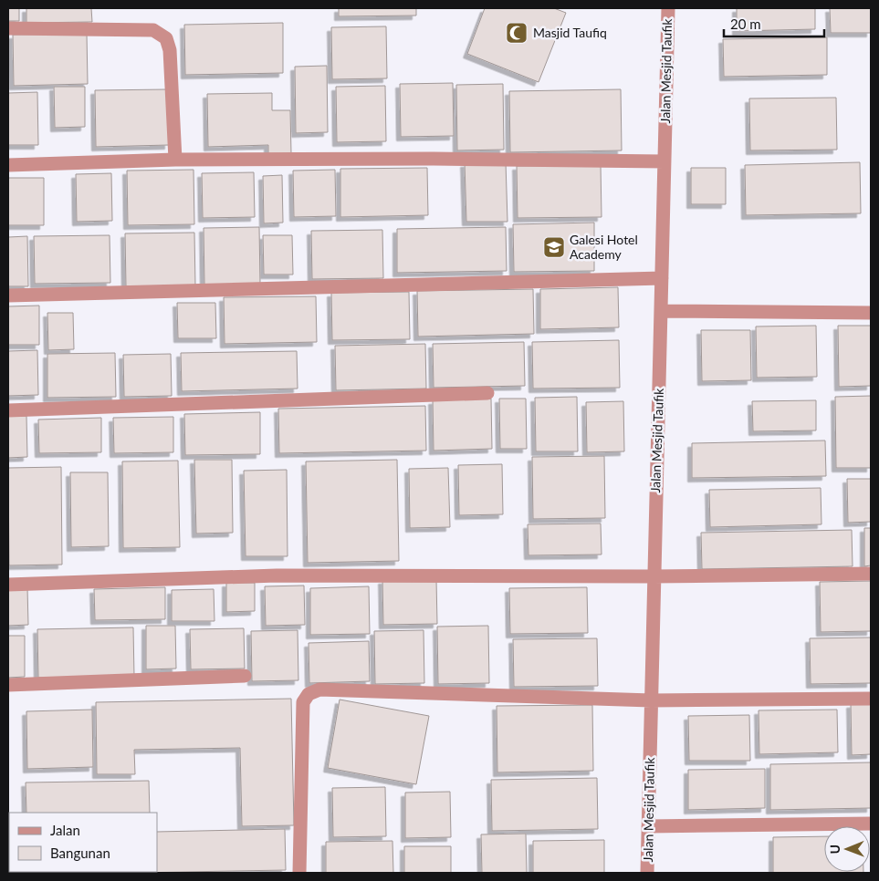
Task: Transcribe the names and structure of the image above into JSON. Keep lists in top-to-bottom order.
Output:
{
  "streets": {
    "street": ["Jalan Mesjid Taufik"]
  },
  "places": {
    "mosque": ["Masjid Taufiq"],
    "school or university": ["Galesi Hotel Academy"]
  },
  "legend": ["Jalan", "Bangunan"],
  "scale_bar": "20 m",
  "north": "left"
}
